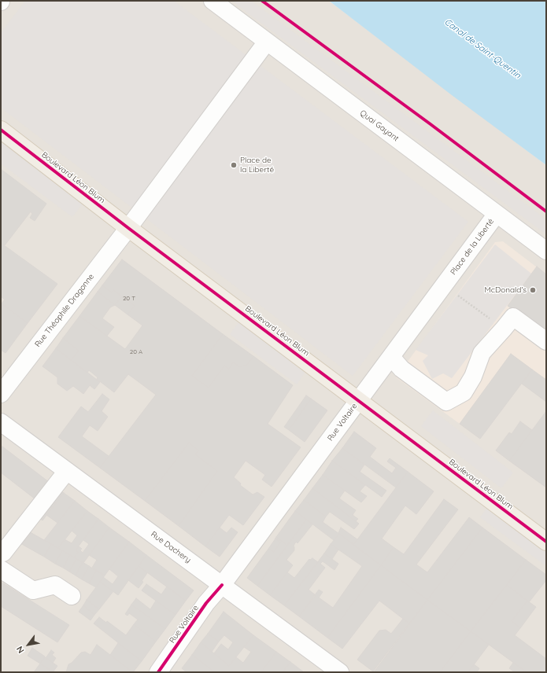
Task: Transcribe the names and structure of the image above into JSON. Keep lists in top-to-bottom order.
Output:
{
  "streets": {
    "main road": ["Boulevard Léon Blum"],
    "street": [
      "Quai Gayant",
      "Place de la Liberté",
      "Rue Théophile Dragonne",
      "Rue Voltaire",
      "Rue Dachery"
    ]
  },
  "crossings": [
    ["Quai Gayant", "Place de la Liberté"],
    ["Quai Gayant", "Rue Théophile Dragonne"],
    ["Boulevard Léon Blum", "Place de la Liberté"],
    ["Boulevard Léon Blum", "Rue Théophile Dragonne"],
    ["Boulevard Léon Blum", "Rue Voltaire"],
    ["Place de la Liberté", "Rue Voltaire"],
    ["Rue Voltaire", "Rue Dachery"]
  ],
  "water": ["Canal de Saint-Quentin"],
  "places": ["Place de la Liberté", "McDonald's"],
  "house_numbers": ["20 T", "20 A"],
  "north": "bottom left"
}
